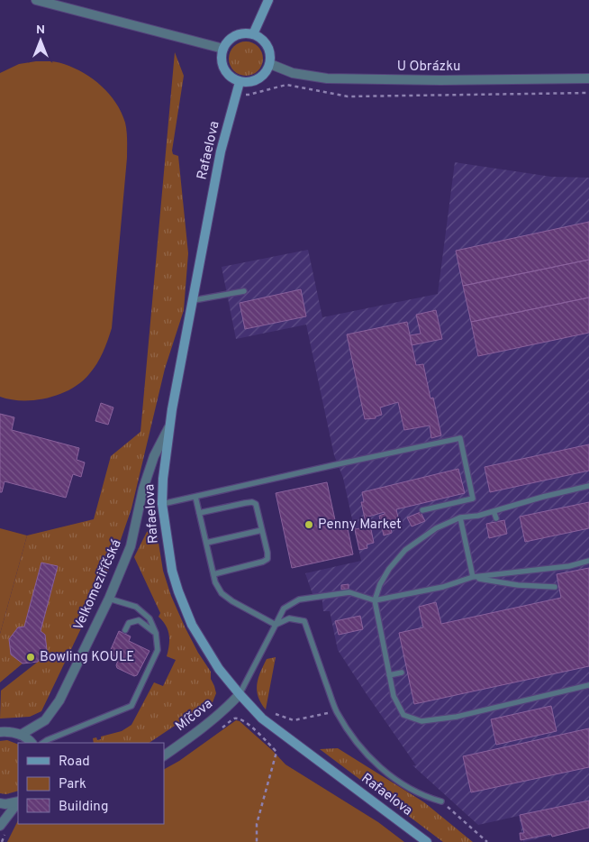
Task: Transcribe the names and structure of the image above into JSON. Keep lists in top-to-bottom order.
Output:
{
  "streets": {
    "main road": ["Rafaelova"],
    "street": ["U Obrázku", "Velkomeziříčská", "Míčova"]
  },
  "crossings": [
    ["U Obrázku", "Rafaelova"],
    ["Rafaelova", "Velkomeziříčská"],
    ["Rafaelova", "Míčova"]
  ],
  "places": ["Penny Market", "Bowling KOULE"],
  "legend": ["Road", "Park", "Building"],
  "north": "top"
}
